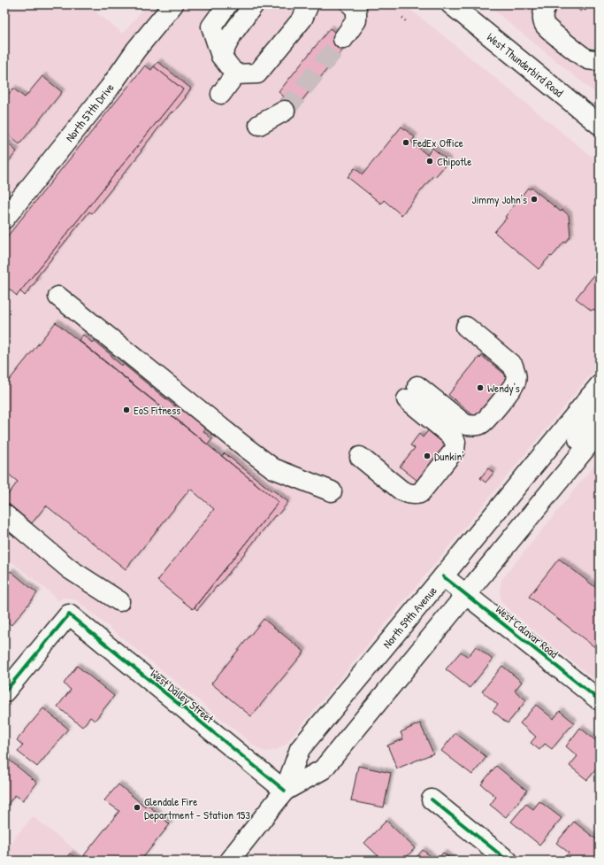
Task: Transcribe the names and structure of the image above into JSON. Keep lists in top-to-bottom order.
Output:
{
  "streets": {
    "main road": [
      "West Thunderbird Road",
      "North 57th Drive",
      "North 59th Avenue",
      "West Calavar Road",
      "West Dailey Street"
    ]
  },
  "crossings": [
    ["North 59th Avenue", "West Calavar Road"],
    ["North 59th Avenue", "West Dailey Street"]
  ],
  "places": [
    "FedEx Office",
    "Chipotle",
    "Jimmy John's",
    "Wendy's",
    "EoS Fitness",
    "Dunkin'",
    "Glendale Fire Department - Station 153"
  ]
}
